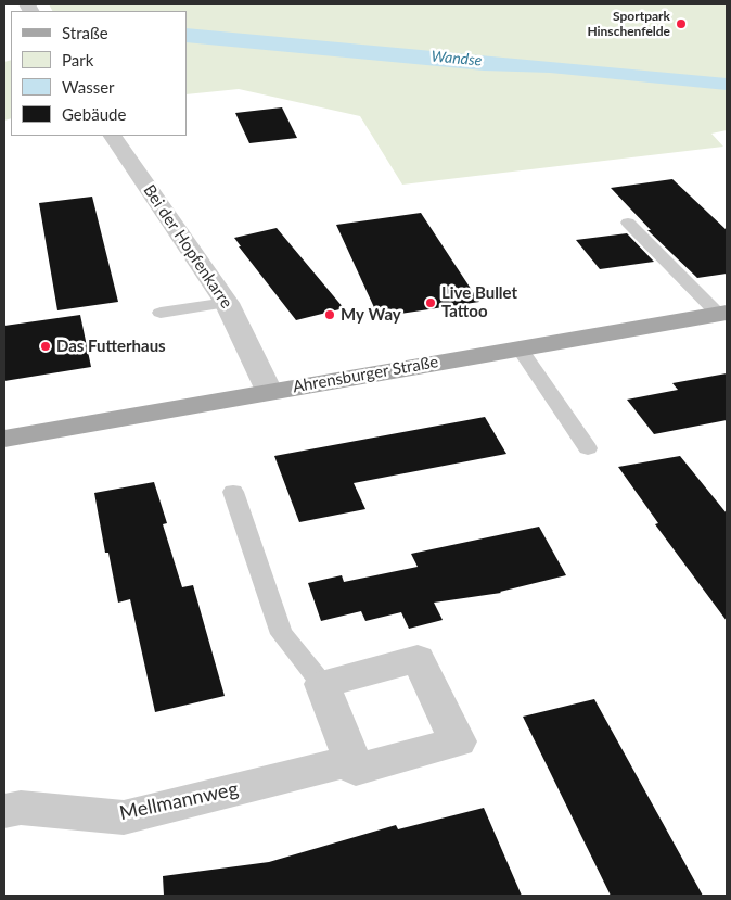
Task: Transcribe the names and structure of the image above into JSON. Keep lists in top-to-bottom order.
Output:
{
  "streets": {
    "main road": ["Ahrensburger Straße"],
    "street": ["Bei der Hopfenkarre", "Mellmannweg"]
  },
  "crossings": [
    ["Bei der Hopfenkarre", "Ahrensburger Straße"]
  ],
  "water": ["Wandse"],
  "places": [
    "Sportpark Hinschenfelde",
    "Live Bullet Tattoo",
    "My Way",
    "Das Futterhaus"
  ],
  "legend": [
    "Straße",
    "Park",
    "Wasser",
    "Gebäude"
  ]
}
